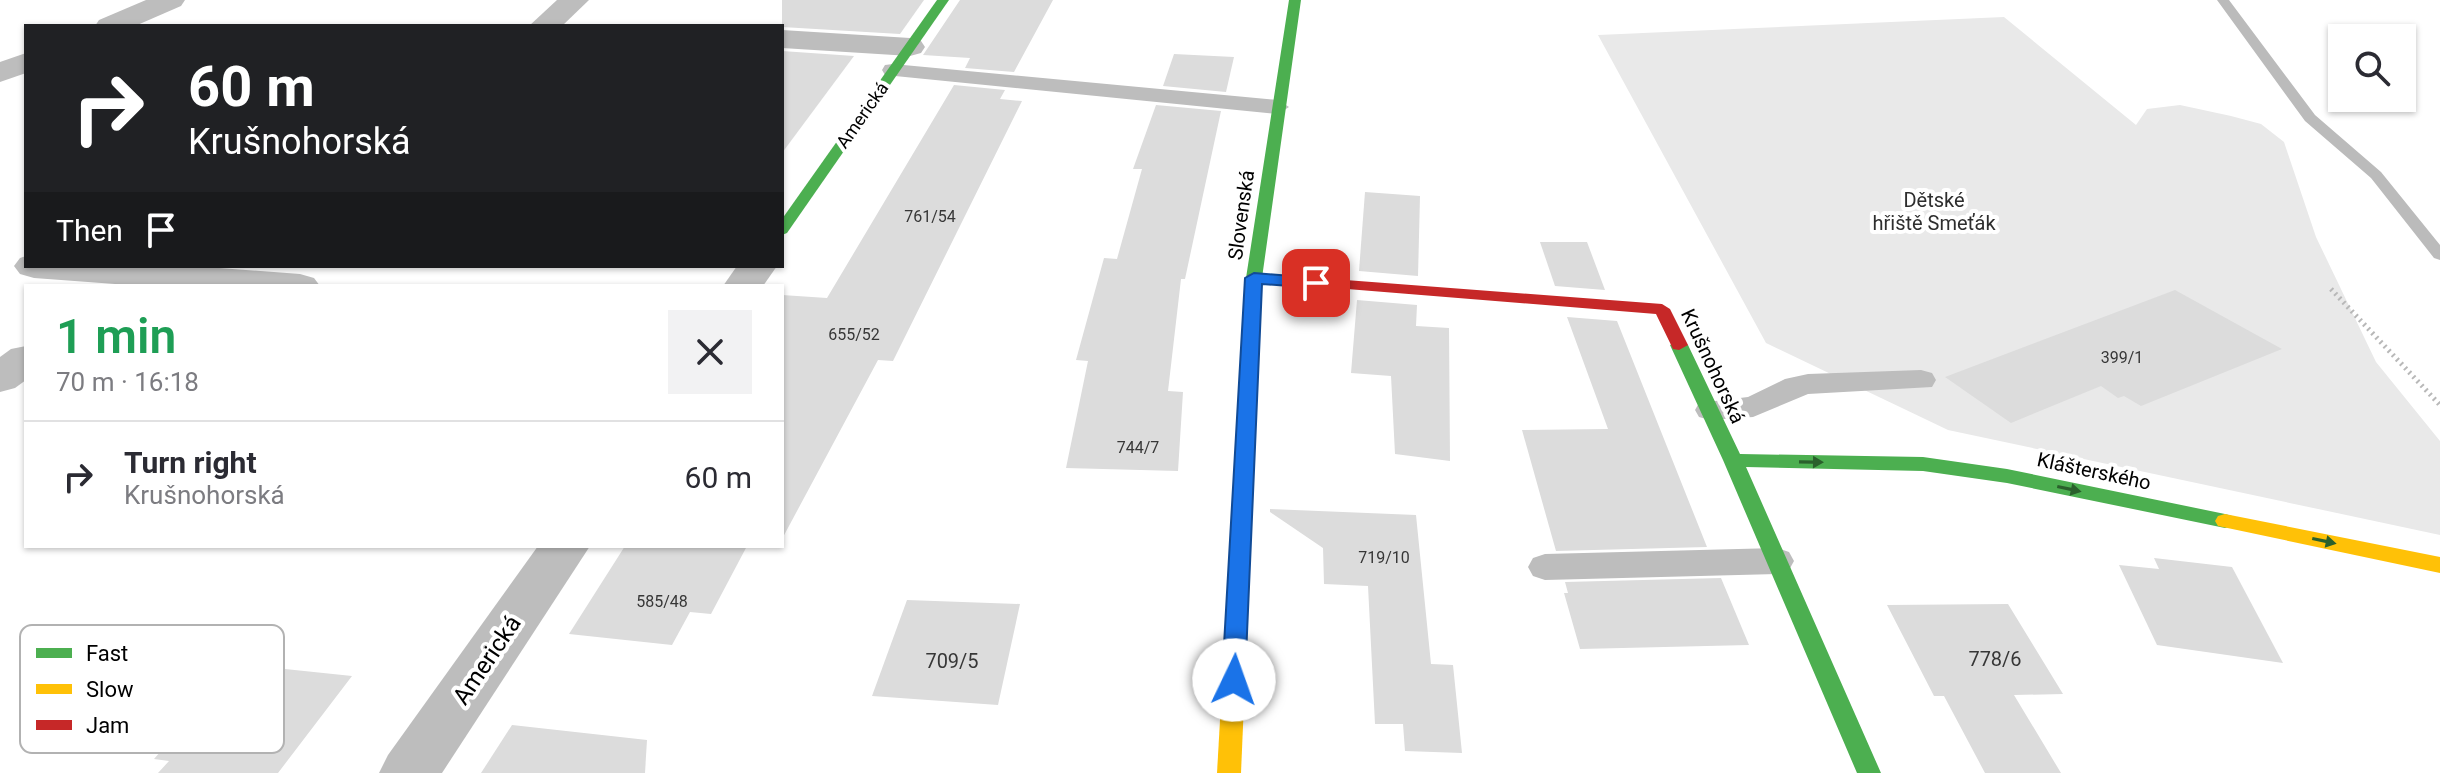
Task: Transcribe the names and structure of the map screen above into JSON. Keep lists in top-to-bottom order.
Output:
{
  "streets": {
    "street": [
      "Americká",
      "Slovenská",
      "Krušnohorská",
      "Klášterského"
    ]
  },
  "crossings": [
    ["Slovenská", "Krušnohorská"],
    ["Krušnohorská", "Klášterského"]
  ],
  "one_way": ["Klášterského"],
  "parks": ["Dětské hřiště Smeťák"],
  "house_numbers": [
    "761/54",
    "655/52",
    "399/1",
    "744/7",
    "719/10",
    "585/48",
    "778/6",
    "709/5"
  ],
  "legend": ["Fast", "Slow", "Jam"],
  "page": {
    "turn": ["60 m", "Krušnohorská"],
    "then": "Then",
    "heading": ["1 min", "70 m · 16:18"],
    "list": [
      {
        "name": "Turn right",
        "note": "Krušnohorská",
        "value": "60 m"
      }
    ]
  }
}
